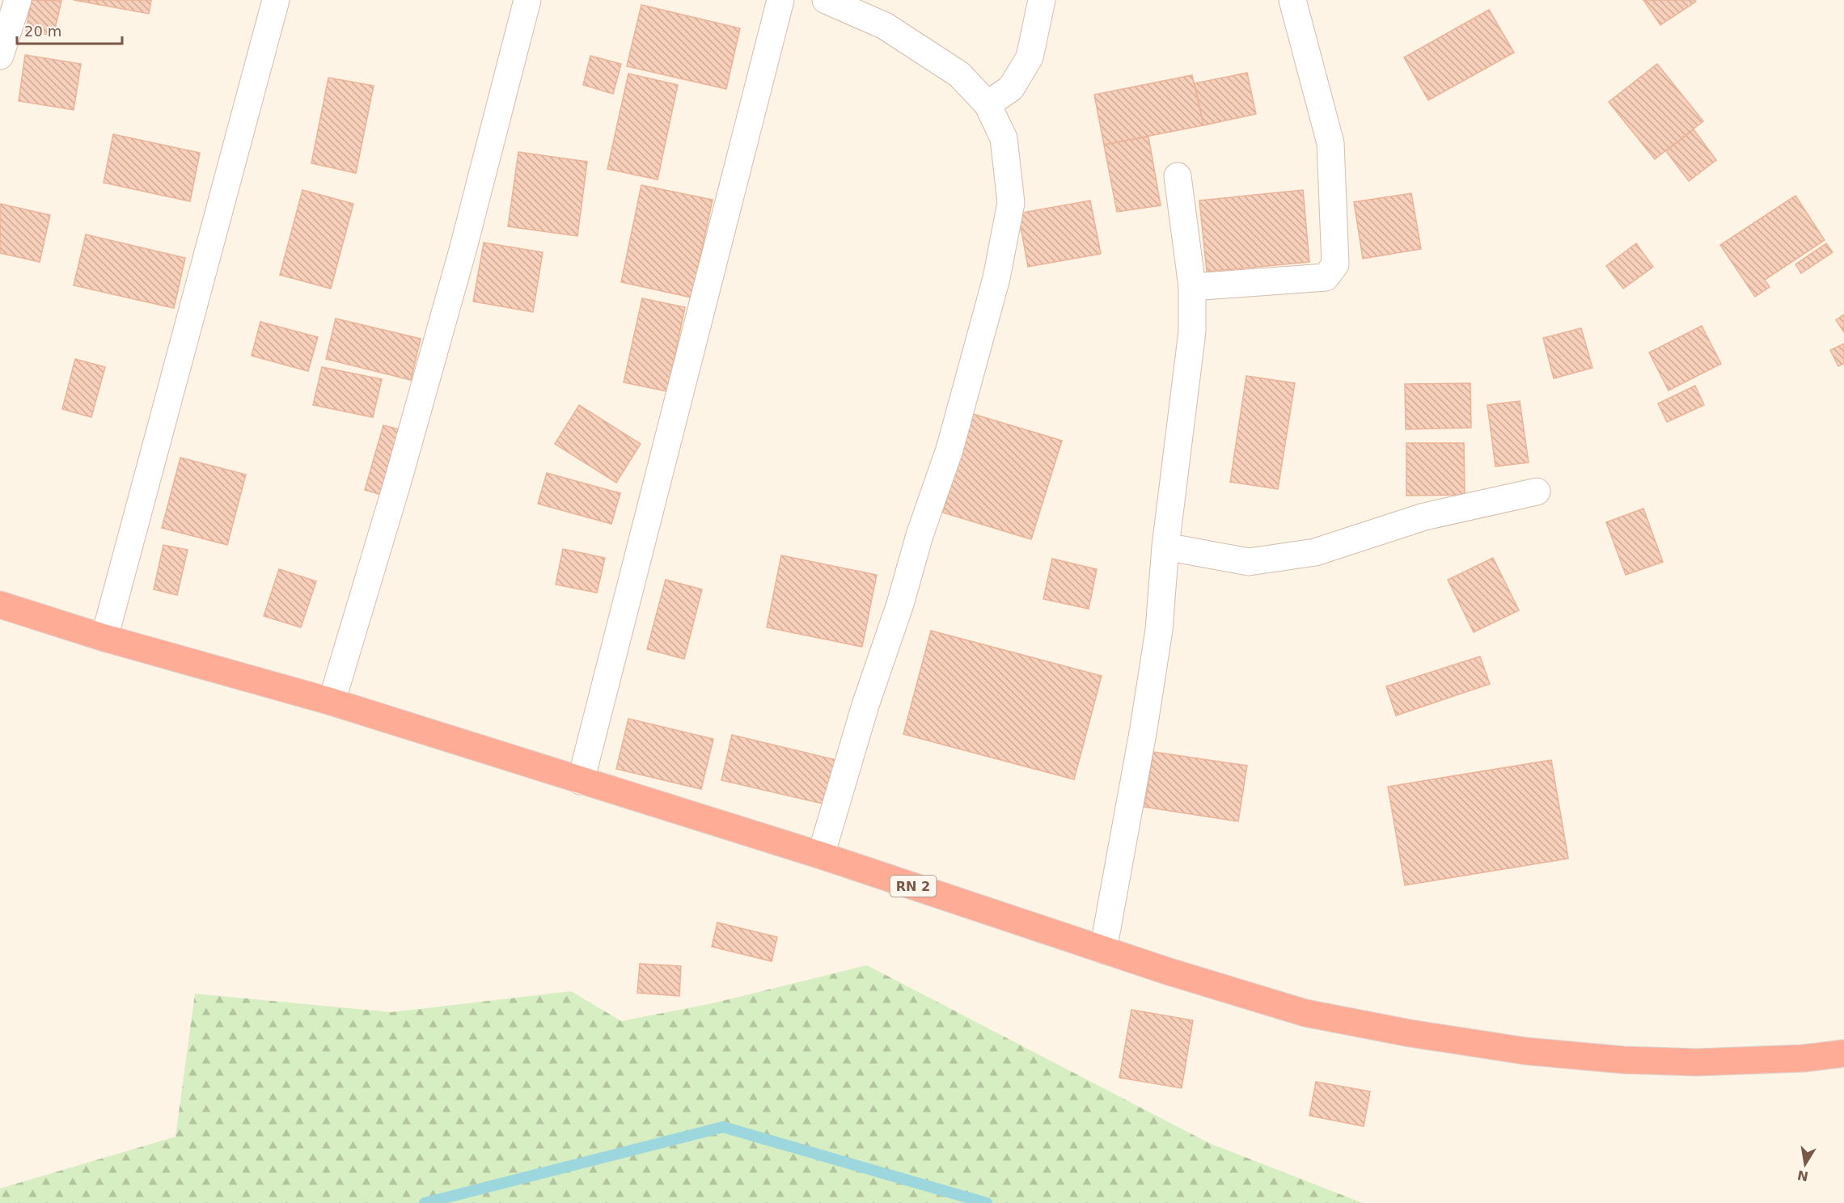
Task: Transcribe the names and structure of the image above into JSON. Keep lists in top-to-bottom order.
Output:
{
  "streets": {
    "highway": ["RN 2"]
  },
  "scale_bar": "20 m",
  "north": "bottom"
}
